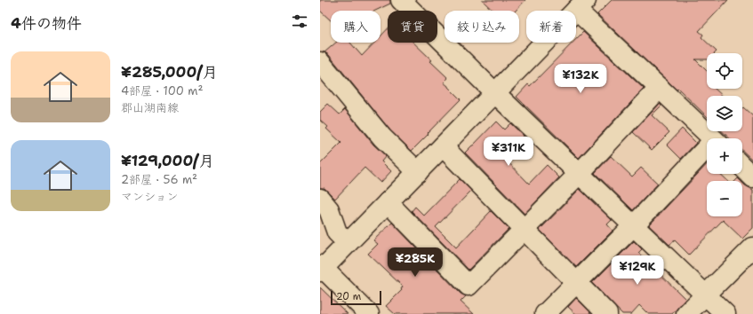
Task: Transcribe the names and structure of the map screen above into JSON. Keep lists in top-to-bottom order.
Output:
{
  "scale_bar": "20 m",
  "page": {
    "heading": "4件の物件",
    "chip": [
      "購入",
      "賃貸",
      "絞り込み",
      "新着"
    ],
    "list": [
      {
        "name": "¥285,000/月",
        "note": "4部屋 · 100 m² · 郡山湖南線"
      },
      {
        "name": "¥129,000/月",
        "note": "2部屋 · 56 m² · マンション"
      }
    ],
    "map_buttons": ["+", "−"],
    "price": [
      "¥132K",
      "¥311K",
      "¥285K",
      "¥129K"
    ],
    "scale": "20 m"
  }
}
